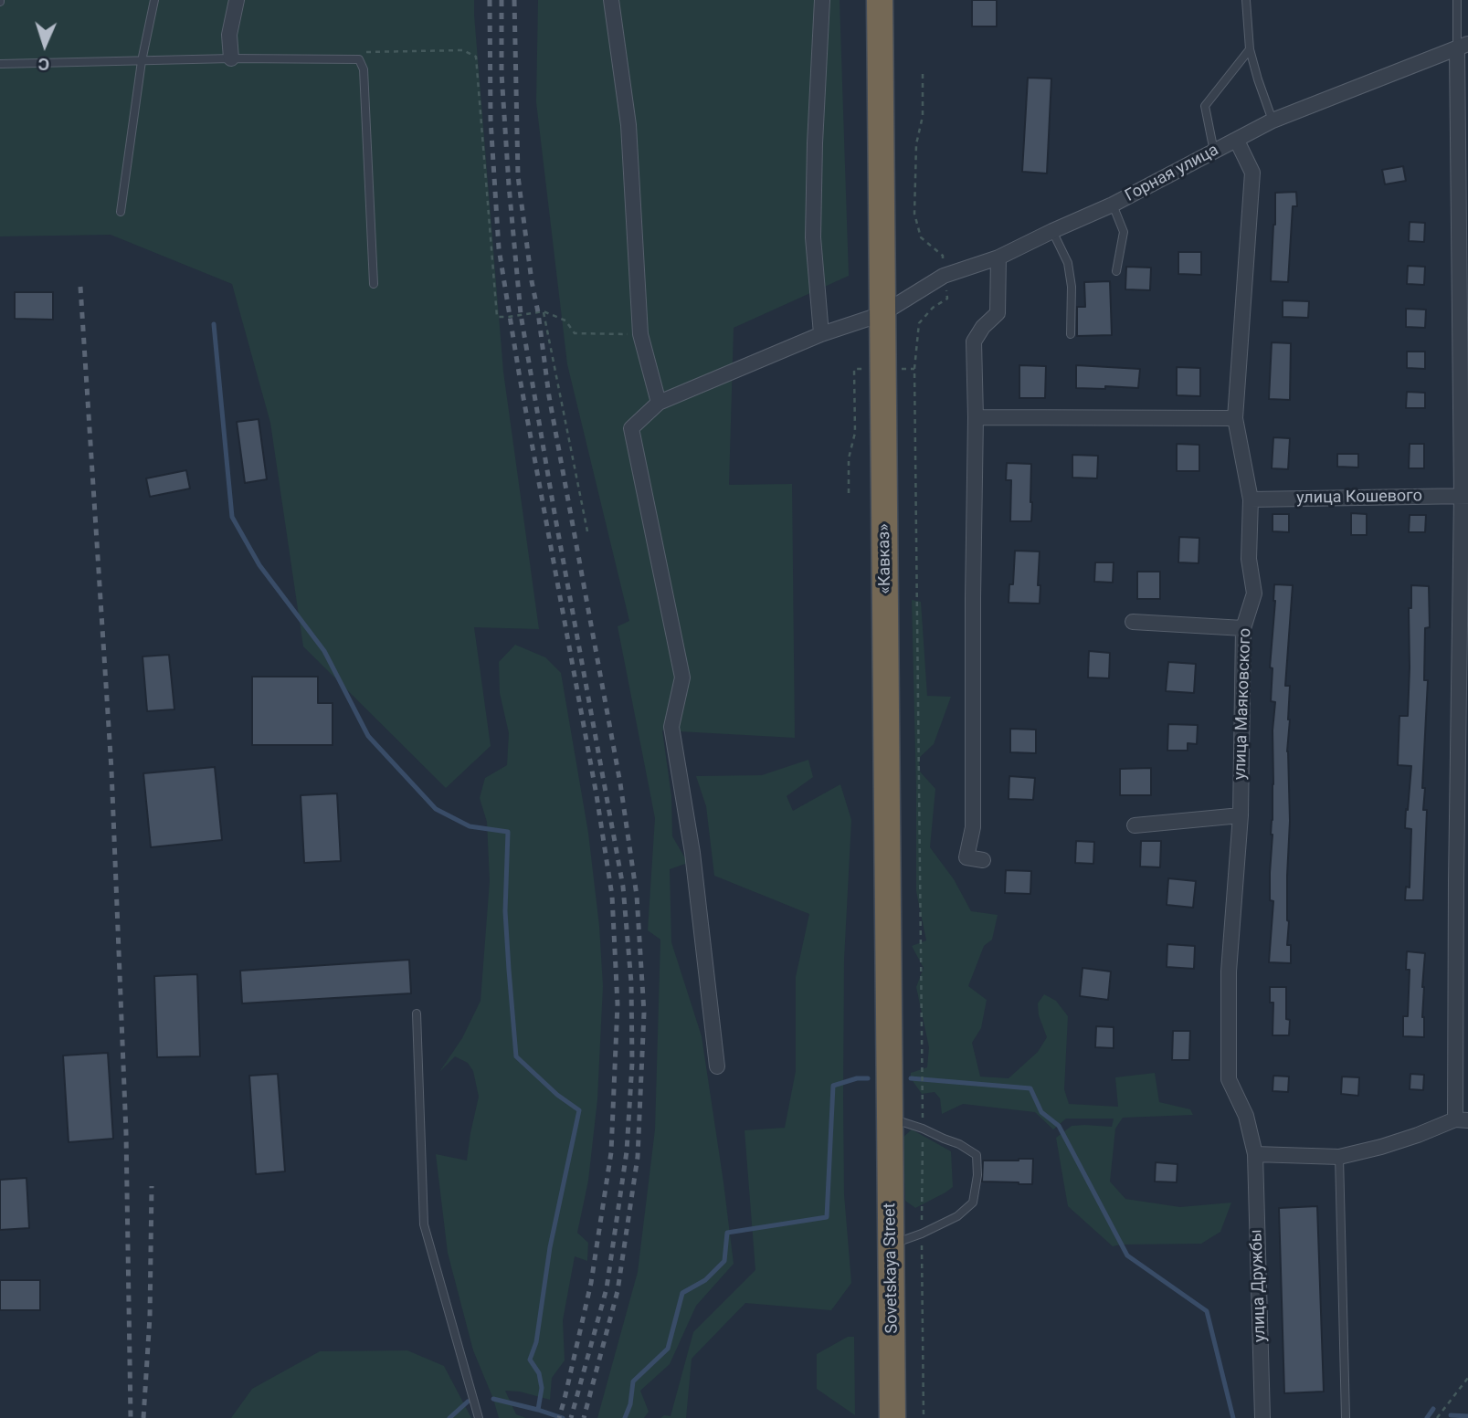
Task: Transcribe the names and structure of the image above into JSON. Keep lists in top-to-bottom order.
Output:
{
  "streets": {
    "highway": ["«Кавказ»", "Sovetskaya Street"],
    "street": [
      "Горная улица",
      "улица Кошевого",
      "улица Маяковского",
      "улица Дружбы"
    ]
  },
  "crossings": [
    ["Горная улица", "«Кавказ»"],
    ["Горная улица", "улица Маяковского"],
    ["улица Кошевого", "улица Маяковского"],
    ["«Кавказ»", "Sovetskaya Street"],
    ["улица Маяковского", "улица Дружбы"]
  ],
  "north": "bottom"
}
